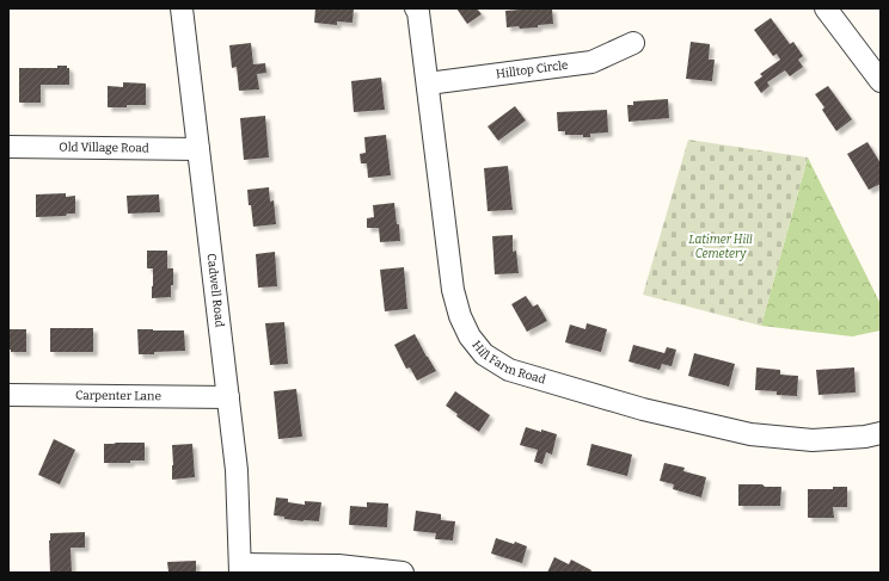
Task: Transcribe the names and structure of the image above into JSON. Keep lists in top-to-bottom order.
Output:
{
  "streets": {
    "street": [
      "Hilltop Circle",
      "Old Village Road",
      "Cadwell Road",
      "Hill Farm Road",
      "Carpenter Lane"
    ]
  },
  "crossings": [
    ["Hilltop Circle", "Hill Farm Road"],
    ["Old Village Road", "Cadwell Road"],
    ["Cadwell Road", "Carpenter Lane"]
  ],
  "parks": ["Latimer Hill Cemetery"]
}
